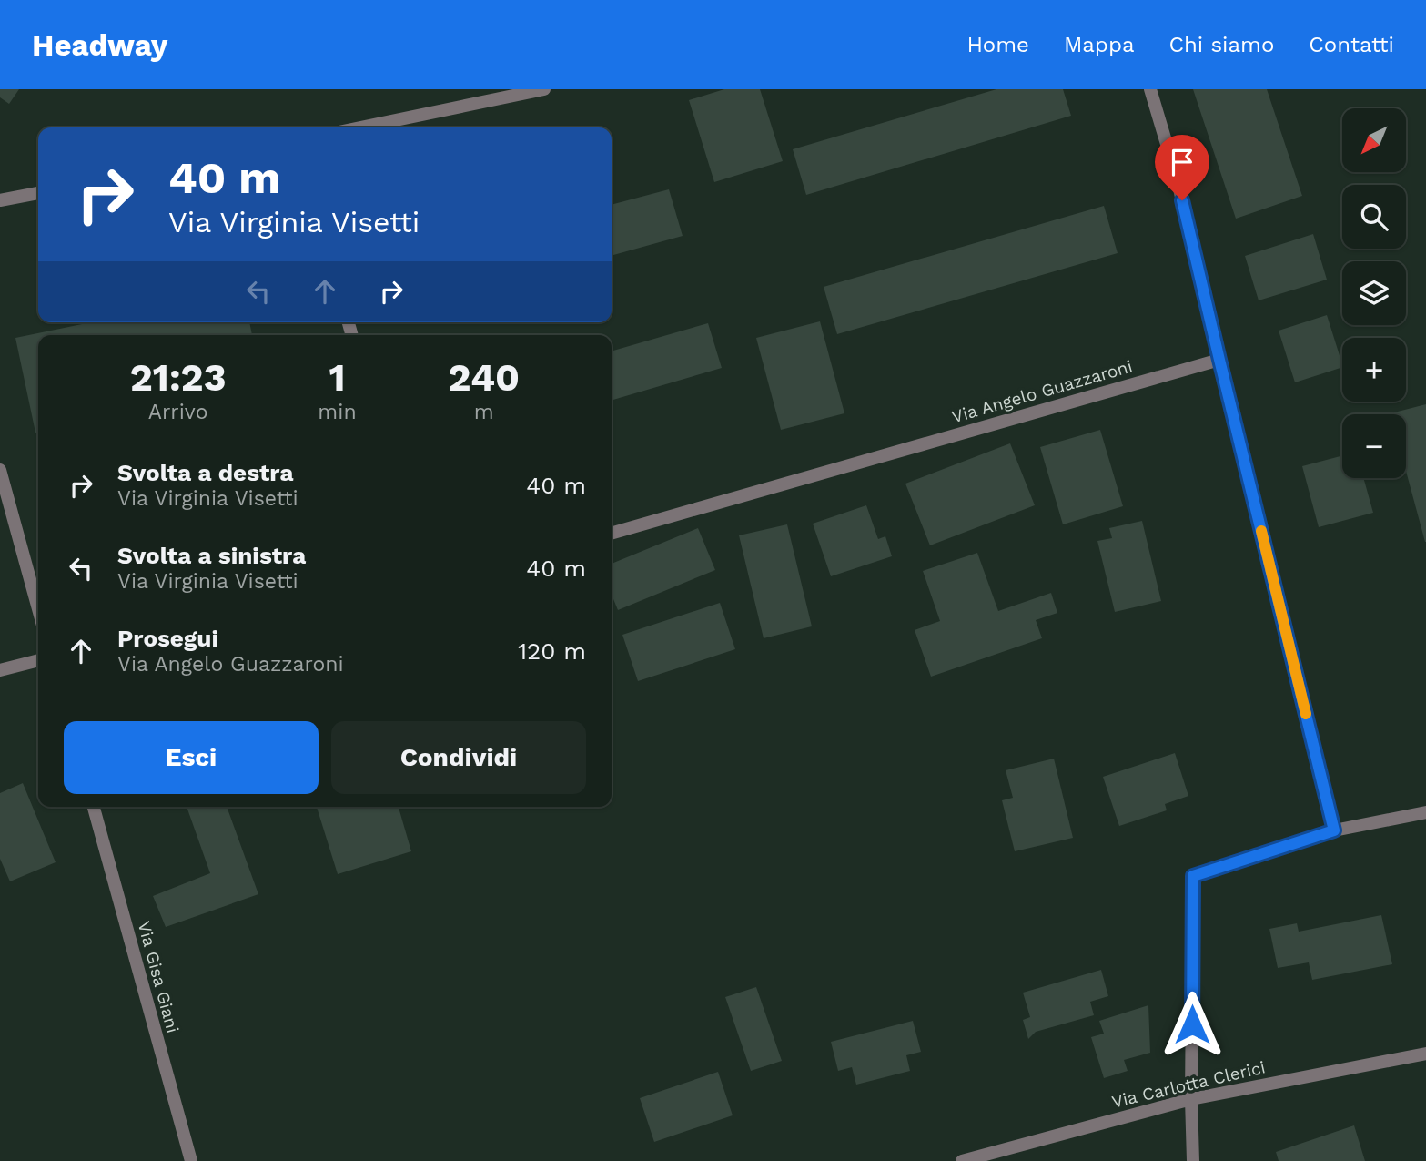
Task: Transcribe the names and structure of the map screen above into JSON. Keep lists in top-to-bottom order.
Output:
{
  "streets": {
    "street": ["Via Angelo Guazzaroni", "Via Gisa Giani", "Via Carlotta Clerici"]
  },
  "north": "bottom left",
  "page": {
    "header": "Headway",
    "nav": [
      "Home",
      "Mappa",
      "Chi siamo",
      "Contatti"
    ],
    "map_buttons": ["+", "−"],
    "turn": ["40 m", "Via Virginia Visetti"],
    "eta": [
      "21:23",
      "Arrivo",
      "1",
      "min",
      "240",
      "m"
    ],
    "list": [
      {
        "name": "Svolta a destra",
        "note": "Via Virginia Visetti",
        "value": "40 m"
      },
      {
        "name": "Svolta a sinistra",
        "note": "Via Virginia Visetti",
        "value": "40 m"
      },
      {
        "name": "Prosegui",
        "note": "Via Angelo Guazzaroni",
        "value": "120 m"
      }
    ],
    "buttons": ["Esci", "Condividi"]
  }
}
